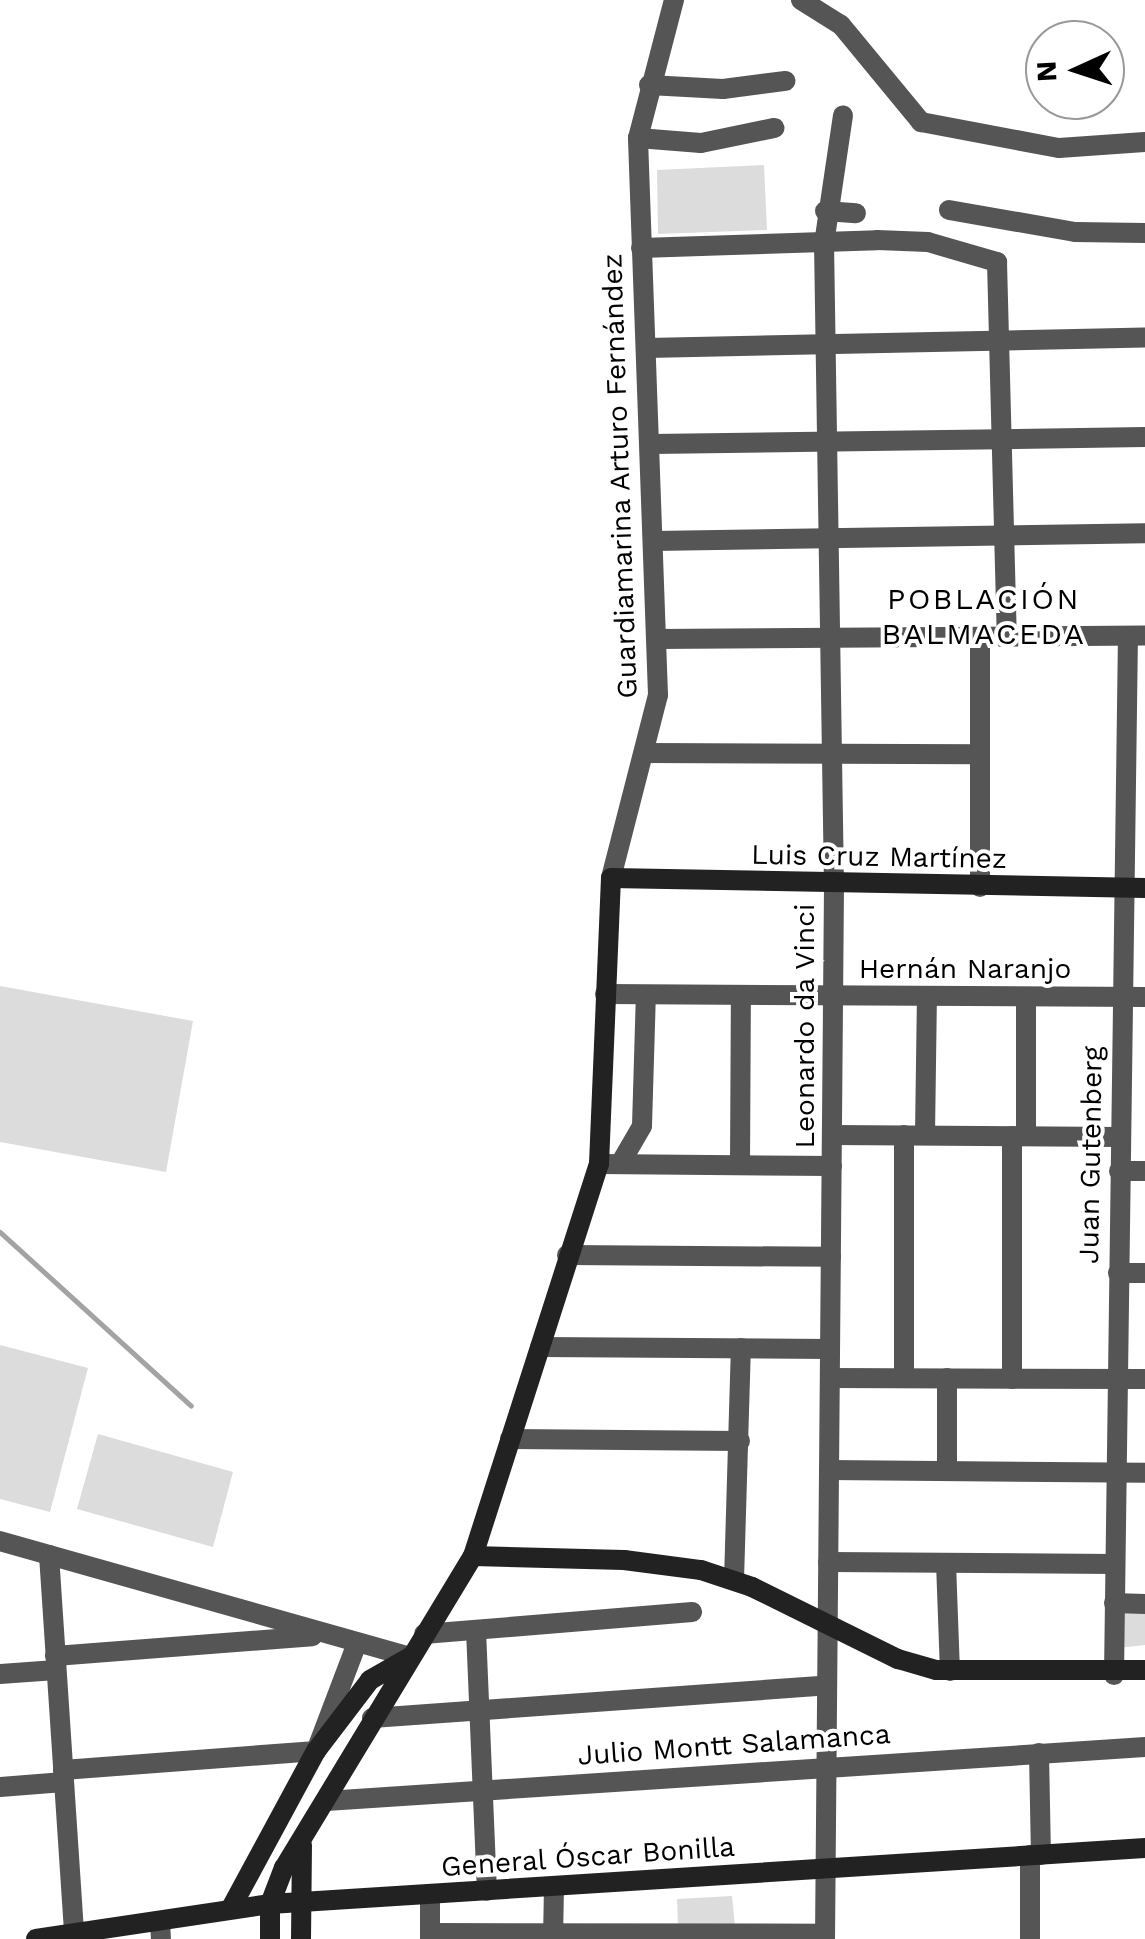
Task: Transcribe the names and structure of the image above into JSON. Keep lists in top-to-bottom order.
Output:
{
  "streets": {
    "street": [
      "Guardiamarina Arturo Fernández",
      "Luis Cruz Martínez",
      "Hernán Naranjo",
      "Leonardo da Vinci",
      "Juan Gutenberg",
      "Julio Montt Salamanca",
      "General Óscar Bonilla"
    ]
  },
  "crossings": [
    ["Guardiamarina Arturo Fernández", "Luis Cruz Martínez"],
    ["Guardiamarina Arturo Fernández", "Hernán Naranjo"],
    ["Guardiamarina Arturo Fernández", "Julio Montt Salamanca"],
    ["Guardiamarina Arturo Fernández", "General Óscar Bonilla"],
    ["Luis Cruz Martínez", "Leonardo da Vinci"],
    ["Luis Cruz Martínez", "Juan Gutenberg"],
    ["Hernán Naranjo", "Leonardo da Vinci"],
    ["Hernán Naranjo", "Juan Gutenberg"],
    ["Leonardo da Vinci", "Julio Montt Salamanca"],
    ["Leonardo da Vinci", "General Óscar Bonilla"]
  ],
  "districts": ["POBLACIÓN BALMACEDA"],
  "north": "left"
}
